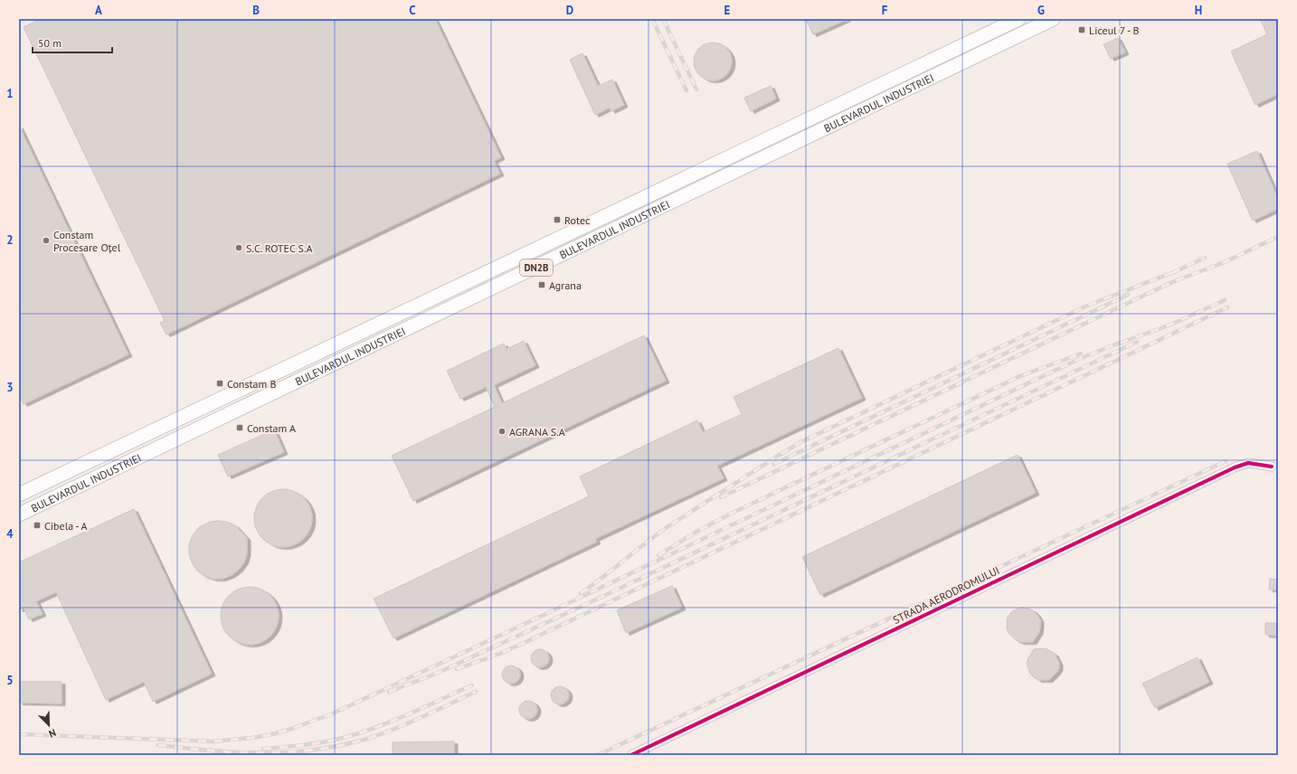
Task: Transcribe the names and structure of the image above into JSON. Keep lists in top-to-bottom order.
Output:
{
  "streets": {
    "main road": ["BULEVARDUL INDUSTRIEI", "DN2B"],
    "street": ["STRADA AERODROMULUI"]
  },
  "places": {
    "transit": [
      "Liceul 7 - B",
      "Rotec",
      "Agrana",
      "Constam B",
      "Constam A",
      "Cibela - A"
    ],
    "other": ["Constam Procesare Oțel", "S.C. ROTEC S.A", "AGRANA S.A"]
  },
  "scale_bar": "50 m",
  "north": "bottom right",
  "grid": {
    "columns": [
      "A",
      "B",
      "C",
      "D",
      "E",
      "F",
      "G",
      "H"
    ],
    "rows": [
      "1",
      "2",
      "3",
      "4",
      "5"
    ]
  }
}
